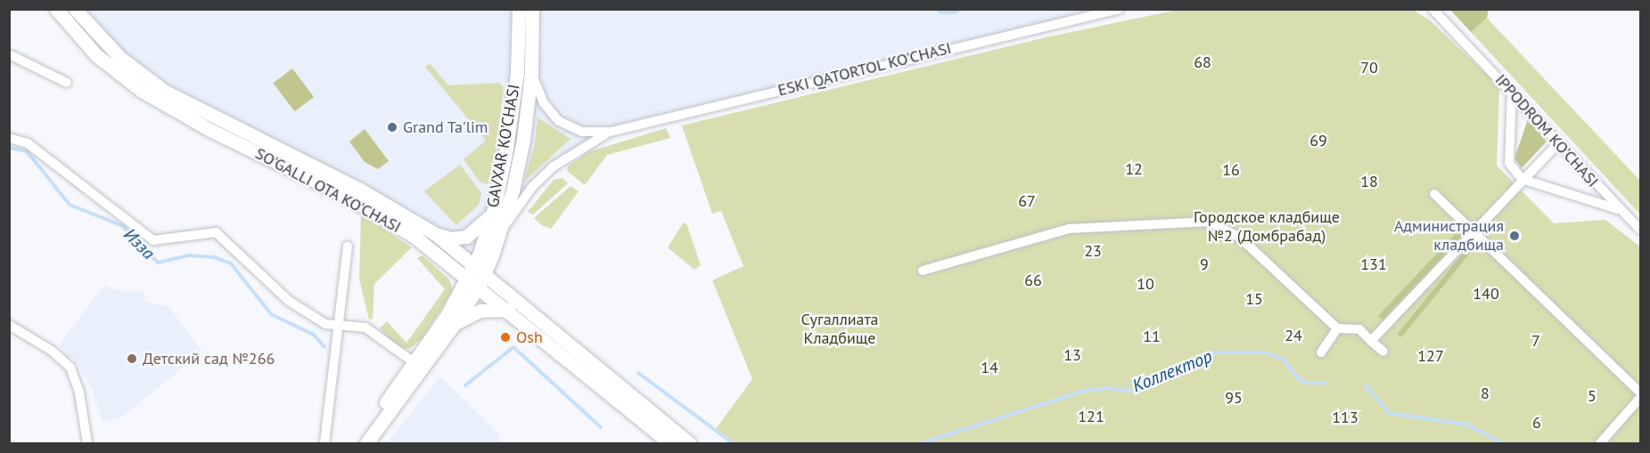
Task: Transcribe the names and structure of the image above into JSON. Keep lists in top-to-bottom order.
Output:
{
  "streets": {
    "main road": ["GAVXAR KO'CHASI", "SO'GALLI OTA KO'CHASI"],
    "street": ["ESKI QATORTOL KO'CHASI", "IPPODROM KO'CHASI"]
  },
  "crossings": [
    ["ESKI QATORTOL KO'CHASI", "GAVXAR KO'CHASI"],
    ["GAVXAR KO'CHASI", "SO'GALLI OTA KO'CHASI"]
  ],
  "water": ["Изза", "Коллектор"],
  "parks": [
    "68",
    "70",
    "69",
    "12",
    "16",
    "18",
    "67",
    "Городское кладбище №2 (Домбрабад)",
    "23",
    "9",
    "131",
    "66",
    "10",
    "140",
    "15",
    "Сугаллиата Кладбище",
    "24",
    "11",
    "7",
    "13",
    "127",
    "14",
    "8",
    "5",
    "95",
    "121",
    "113",
    "6"
  ],
  "places": [
    "Grand Ta'lim",
    "Администрация кладбища",
    "Osh",
    "Детский сад №266"
  ]
}
